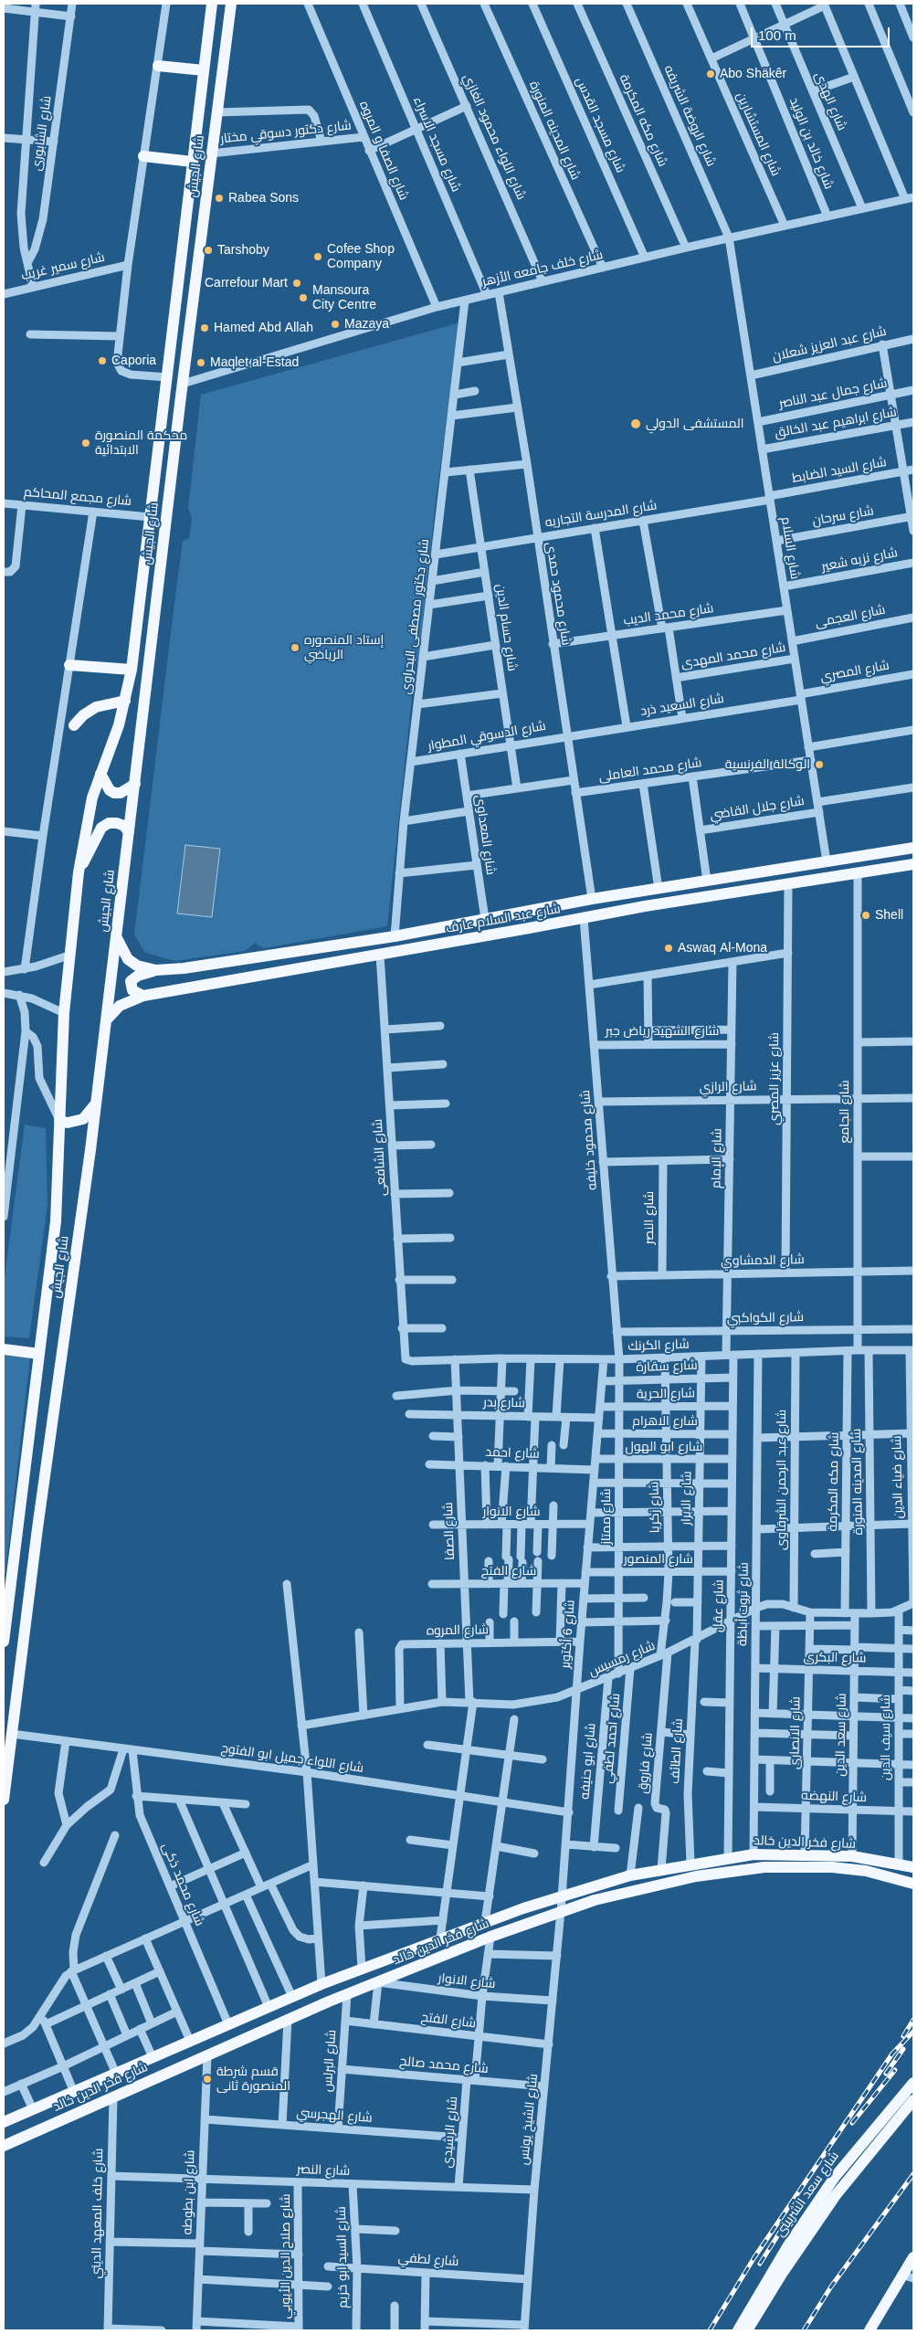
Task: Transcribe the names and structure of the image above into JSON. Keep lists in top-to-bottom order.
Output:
{
  "streets": {
    "main road": [
      "شارع الجيش",
      "شارع عبد السلام عارف",
      "شارع فخر الدين خالد",
      "شارع سعد الشربينى"
    ],
    "street": [
      "شارع الهدى",
      "شارع الروضة الشريفه",
      "شارع مكه المكرمة",
      "شارع مسجد القدس",
      "شارع المدينه المنورة",
      "شارع دكتور دسوقي مختار",
      "شارع الشابورى",
      "شارع المستشارين",
      "شارع اللواء محمود الغازي",
      "شارع خالد بن الوليد",
      "شارع مسجد الاسراء",
      "شارع الصفا و المروه",
      "شارع سمير غريب",
      "شارع خلف جامعه الأزهر",
      "شارع عبد العزيز شعلان",
      "شارع جمال عبد الناصر",
      "شارع ابراهيم عبد الخالق",
      "شارع السيد الضابط",
      "شارع مجمع المحاكم",
      "شارع المدرسة التجاريه",
      "شارع سرحان",
      "شارع السلام",
      "شارع نزيه شعير",
      "شارع محمود حمدى",
      "شارع محمد الديب",
      "شارع دكتور مصطفى البحراوى",
      "شارع العجمى",
      "شارع حسام الدين",
      "شارع محمد المهدى",
      "شارع المصري",
      "شارع السعيد ذرد",
      "شارع الدسوقي المطوار",
      "شارع محمد العاملى",
      "شارع جلال القاضي",
      "شارع المعداوى",
      "شارع الشهيد رياض جبر",
      "شارع عزيز المصري",
      "شارع الرازي",
      "شارع الجامع",
      "شارع محمود خليفه",
      "شارع الشافعى",
      "شارع الإمام",
      "شارع النصر",
      "شارع الدمشاوي",
      "شارع الكواكبي",
      "شارع الكرنك",
      "شارع سقارة",
      "شارع الحرية",
      "شارع بدر",
      "شارع الاهرام",
      "شارع ابو الهول",
      "شارع احمد",
      "شارع ضياء الدين",
      "شارع عبد الرحمن الشرقاوى",
      "شارع الابرار",
      "شارع زكريا",
      "شارع الانوار",
      "شارع ممتاز",
      "شارع الصفا",
      "شارع المنصور",
      "شارع الفتح",
      "شارع ثروت أباظة",
      "شارع عقل",
      "شارع المروه",
      "شارع 6 أكتوبر",
      "شارع البكرى",
      "شارع رمسيس",
      "شارع الانصارى",
      "شارع سعد الدين",
      "شارع سيف الدين",
      "شارع احمد لطفي",
      "شارع الطائف",
      "شارع اللواء جميل ابو الفتوح",
      "شارع ابو حنيفه",
      "شارع فاروق",
      "شارع النهضه",
      "شارع محمد ذكى",
      "شارع البرلس",
      "شارع محمد صالح",
      "شارع الهجرسي",
      "شارع الشيخ يونس",
      "شارع الرشيدى",
      "شارع ابن بطوطه",
      "شارع خلف المعهد الديني",
      "شارع صلاح الدين الأيوبي",
      "شارع السيد ابو خزيم",
      "شارع لطفي"
    ]
  },
  "crossings": [
    ["شارع الهدى", "شارع خلف جامعه الأزهر"],
    ["شارع الروضة الشريفه", "شارع خلف جامعه الأزهر"],
    ["شارع الروضة الشريفه", "شارع السلام"],
    ["شارع مكه المكرمة", "شارع خلف جامعه الأزهر"],
    ["شارع مكه المكرمة", "شارع الكرنك"],
    ["شارع مكه المكرمة", "شارع رمسيس"],
    ["شارع مسجد القدس", "شارع خلف جامعه الأزهر"],
    ["شارع المدينه المنورة", "شارع خلف جامعه الأزهر"],
    ["شارع المدينه المنورة", "شارع الكرنك"],
    ["شارع المدينه المنورة", "شارع رمسيس"],
    ["شارع دكتور دسوقي مختار", "شارع الصفا و المروه"],
    ["شارع دكتور دسوقي مختار", "شارع الجيش"],
    ["شارع المستشارين", "شارع خلف جامعه الأزهر"],
    ["شارع اللواء محمود الغازي", "شارع خلف جامعه الأزهر"],
    ["شارع خالد بن الوليد", "شارع خلف جامعه الأزهر"],
    ["شارع مسجد الاسراء", "شارع خلف جامعه الأزهر"],
    ["شارع الصفا و المروه", "شارع خلف جامعه الأزهر"],
    ["شارع الجيش", "شارع خلف جامعه الأزهر"],
    ["شارع الجيش", "شارع مجمع المحاكم"],
    ["شارع الجيش", "شارع عبد السلام عارف"],
    ["شارع الجيش", "شارع اللواء جميل ابو الفتوح"],
    ["شارع خلف جامعه الأزهر", "شارع السلام"],
    ["شارع خلف جامعه الأزهر", "شارع محمود حمدى"],
    ["شارع خلف جامعه الأزهر", "شارع دكتور مصطفى البحراوى"],
    ["شارع عبد العزيز شعلان", "شارع السلام"],
    ["شارع جمال عبد الناصر", "شارع السلام"],
    ["شارع ابراهيم عبد الخالق", "شارع السلام"],
    ["شارع السيد الضابط", "شارع المدرسة التجاريه"],
    ["شارع السيد الضابط", "شارع السلام"],
    ["شارع المدرسة التجاريه", "شارع السلام"],
    ["شارع المدرسة التجاريه", "شارع محمود حمدى"],
    ["شارع المدرسة التجاريه", "شارع دكتور مصطفى البحراوى"],
    ["شارع المدرسة التجاريه", "شارع حسام الدين"],
    ["شارع سرحان", "شارع السلام"],
    ["شارع السلام", "شارع نزيه شعير"],
    ["شارع السلام", "شارع محمد الديب"],
    ["شارع السلام", "شارع العجمى"],
    ["شارع السلام", "شارع محمد المهدى"],
    ["شارع السلام", "شارع المصري"],
    ["شارع السلام", "شارع السعيد ذرد"],
    ["شارع السلام", "شارع محمد العاملى"],
    ["شارع السلام", "شارع جلال القاضي"],
    ["شارع السلام", "شارع عبد السلام عارف"],
    ["شارع محمود حمدى", "شارع محمد الديب"],
    ["شارع محمود حمدى", "شارع السعيد ذرد"],
    ["شارع محمود حمدى", "شارع الدسوقي المطوار"],
    ["شارع محمود حمدى", "شارع محمد العاملى"],
    ["شارع محمود حمدى", "شارع عبد السلام عارف"],
    ["شارع دكتور مصطفى البحراوى", "شارع الدسوقي المطوار"],
    ["شارع دكتور مصطفى البحراوى", "شارع عبد السلام عارف"],
    ["شارع حسام الدين", "شارع الدسوقي المطوار"],
    ["شارع المصري", "شارع السعيد ذرد"],
    ["شارع السعيد ذرد", "شارع الدسوقي المطوار"],
    ["شارع الدسوقي المطوار", "شارع المعداوى"],
    ["شارع المعداوى", "شارع عبد السلام عارف"],
    ["شارع عبد السلام عارف", "شارع عزيز المصري"],
    ["شارع عبد السلام عارف", "شارع الجامع"],
    ["شارع عبد السلام عارف", "شارع محمود خليفه"],
    ["شارع عبد السلام عارف", "شارع الشافعى"],
    ["شارع الشهيد رياض جبر", "شارع محمود خليفه"],
    ["شارع الشهيد رياض جبر", "شارع الإمام"],
    ["شارع عزيز المصري", "شارع الرازي"],
    ["شارع عزيز المصري", "شارع الدمشاوي"],
    ["شارع الرازي", "شارع الجامع"],
    ["شارع الرازي", "شارع محمود خليفه"],
    ["شارع الرازي", "شارع الإمام"],
    ["شارع الجامع", "شارع الدمشاوي"],
    ["شارع الجامع", "شارع الكواكبي"],
    ["شارع الجامع", "شارع الكرنك"],
    ["شارع محمود خليفه", "شارع الدمشاوي"],
    ["شارع محمود خليفه", "شارع الكواكبي"],
    ["شارع محمود خليفه", "شارع الكرنك"],
    ["شارع محمود خليفه", "شارع ممتاز"],
    ["شارع الشافعى", "شارع الكرنك"],
    ["شارع الإمام", "شارع الدمشاوي"],
    ["شارع الإمام", "شارع الكواكبي"],
    ["شارع الإمام", "شارع الكرنك"],
    ["شارع الإمام", "شارع عقل"],
    ["شارع النصر", "شارع الدمشاوي"],
    ["شارع النصر", "شارع الشيخ يونس"],
    ["شارع النصر", "شارع الرشيدى"],
    ["شارع النصر", "شارع ابن بطوطه"],
    ["شارع النصر", "شارع خلف المعهد الديني"],
    ["شارع النصر", "شارع صلاح الدين الأيوبي"],
    ["شارع النصر", "شارع السيد ابو خزيم"],
    ["شارع الكرنك", "شارع ضياء الدين"],
    ["شارع الكرنك", "شارع عبد الرحمن الشرقاوى"],
    ["شارع الكرنك", "شارع الابرار"],
    ["شارع الكرنك", "شارع زكريا"],
    ["شارع الكرنك", "شارع ممتاز"],
    ["شارع الكرنك", "شارع الصفا"],
    ["شارع الكرنك", "شارع ثروت أباظة"],
    ["شارع الكرنك", "شارع عقل"],
    ["شارع الكرنك", "شارع 6 أكتوبر"],
    ["شارع سقارة", "شارع الابرار"],
    ["شارع سقارة", "شارع زكريا"],
    ["شارع سقارة", "شارع ممتاز"],
    ["شارع سقارة", "شارع عقل"],
    ["شارع سقارة", "شارع 6 أكتوبر"],
    ["شارع الحرية", "شارع الابرار"],
    ["شارع الحرية", "شارع زكريا"],
    ["شارع الحرية", "شارع ممتاز"],
    ["شارع الحرية", "شارع عقل"],
    ["شارع الحرية", "شارع 6 أكتوبر"],
    ["شارع بدر", "شارع الصفا"],
    ["شارع بدر", "شارع 6 أكتوبر"],
    ["شارع الاهرام", "شارع الابرار"],
    ["شارع الاهرام", "شارع زكريا"],
    ["شارع الاهرام", "شارع ممتاز"],
    ["شارع الاهرام", "شارع عقل"],
    ["شارع الاهرام", "شارع 6 أكتوبر"],
    ["شارع ابو الهول", "شارع الابرار"],
    ["شارع ابو الهول", "شارع زكريا"],
    ["شارع ابو الهول", "شارع ممتاز"],
    ["شارع ابو الهول", "شارع عقل"],
    ["شارع ابو الهول", "شارع 6 أكتوبر"],
    ["شارع احمد", "شارع الصفا"],
    ["شارع احمد", "شارع 6 أكتوبر"],
    ["شارع ضياء الدين", "شارع رمسيس"],
    ["شارع عبد الرحمن الشرقاوى", "شارع رمسيس"],
    ["شارع الابرار", "شارع المنصور"],
    ["شارع الابرار", "شارع رمسيس"],
    ["شارع الابرار", "شارع الطائف"],
    ["شارع زكريا", "شارع المنصور"],
    ["شارع زكريا", "شارع رمسيس"],
    ["شارع زكريا", "شارع فاروق"],
    ["شارع الانوار", "شارع الصفا"],
    ["شارع الانوار", "شارع 6 أكتوبر"],
    ["شارع الانوار", "شارع فخر الدين خالد"],
    ["شارع الانوار", "شارع الشيخ يونس"],
    ["شارع الانوار", "شارع الرشيدى"],
    ["شارع ممتاز", "شارع المنصور"],
    ["شارع ممتاز", "شارع رمسيس"],
    ["شارع الصفا", "شارع الفتح"],
    ["شارع الصفا", "شارع المروه"],
    ["شارع الصفا", "شارع رمسيس"],
    ["شارع الصفا", "شارع اللواء جميل ابو الفتوح"],
    ["شارع الصفا", "شارع فخر الدين خالد"],
    ["شارع المنصور", "شارع عقل"],
    ["شارع المنصور", "شارع 6 أكتوبر"],
    ["شارع الفتح", "شارع 6 أكتوبر"],
    ["شارع الفتح", "شارع البرلس"],
    ["شارع الفتح", "شارع الشيخ يونس"],
    ["شارع الفتح", "شارع الرشيدى"],
    ["شارع ثروت أباظة", "شارع البكرى"],
    ["شارع ثروت أباظة", "شارع رمسيس"],
    ["شارع ثروت أباظة", "شارع النهضه"],
    ["شارع ثروت أباظة", "شارع فخر الدين خالد"],
    ["شارع عقل", "شارع رمسيس"],
    ["شارع عقل", "شارع فخر الدين خالد"],
    ["شارع المروه", "شارع 6 أكتوبر"],
    ["شارع المروه", "شارع رمسيس"],
    ["شارع 6 أكتوبر", "شارع رمسيس"],
    ["شارع 6 أكتوبر", "شارع اللواء جميل ابو الفتوح"],
    ["شارع 6 أكتوبر", "شارع فخر الدين خالد"],
    ["شارع 6 أكتوبر", "شارع الشيخ يونس"],
    ["شارع البكرى", "شارع الانصارى"],
    ["شارع البكرى", "شارع سعد الدين"],
    ["شارع البكرى", "شارع سيف الدين"],
    ["شارع رمسيس", "شارع الانصارى"],
    ["شارع رمسيس", "شارع سعد الدين"],
    ["شارع رمسيس", "شارع سيف الدين"],
    ["شارع رمسيس", "شارع احمد لطفي"],
    ["شارع رمسيس", "شارع الطائف"],
    ["شارع رمسيس", "شارع ابو حنيفه"],
    ["شارع رمسيس", "شارع فاروق"],
    ["شارع الانصارى", "شارع النهضه"],
    ["شارع الانصارى", "شارع فخر الدين خالد"],
    ["شارع سعد الدين", "شارع النهضه"],
    ["شارع سعد الدين", "شارع فخر الدين خالد"],
    ["شارع سيف الدين", "شارع النهضه"],
    ["شارع سيف الدين", "شارع فخر الدين خالد"],
    ["شارع الطائف", "شارع فخر الدين خالد"],
    ["شارع اللواء جميل ابو الفتوح", "شارع محمد ذكى"],
    ["شارع فاروق", "شارع فخر الدين خالد"],
    ["شارع فخر الدين خالد", "شارع محمد ذكى"],
    ["شارع فخر الدين خالد", "شارع البرلس"],
    ["شارع فخر الدين خالد", "شارع الشيخ يونس"],
    ["شارع فخر الدين خالد", "شارع الرشيدى"],
    ["شارع فخر الدين خالد", "شارع ابن بطوطه"],
    ["شارع فخر الدين خالد", "شارع خلف المعهد الديني"],
    ["شارع البرلس", "شارع محمد صالح"],
    ["شارع البرلس", "شارع الهجرسي"],
    ["شارع محمد صالح", "شارع الشيخ يونس"],
    ["شارع محمد صالح", "شارع الرشيدى"],
    ["شارع الهجرسي", "شارع الرشيدى"],
    ["شارع الهجرسي", "شارع ابن بطوطه"],
    ["شارع الشيخ يونس", "شارع لطفي"],
    ["شارع السيد ابو خزيم", "شارع لطفي"]
  ],
  "places": [
    "Abo Shäkêr",
    "Rabea Sons",
    "Tarshoby",
    "Cofee Shop Company",
    "Carrefour Mart",
    "Mansoura City Centre",
    "Mazaya",
    "Hamed Abd Allah",
    "Caporia",
    "Maqlet al-Estad",
    "المستشفى الدولي",
    "محكمة المنصورة الابتدائية",
    "إستاد المنصوره الرياضي",
    "الوكالة الفرنسية",
    "Shell",
    "Aswaq Al-Mona",
    "قسم شرطة المنصورة ثانى"
  ],
  "scale_bar": "100 m"
}
